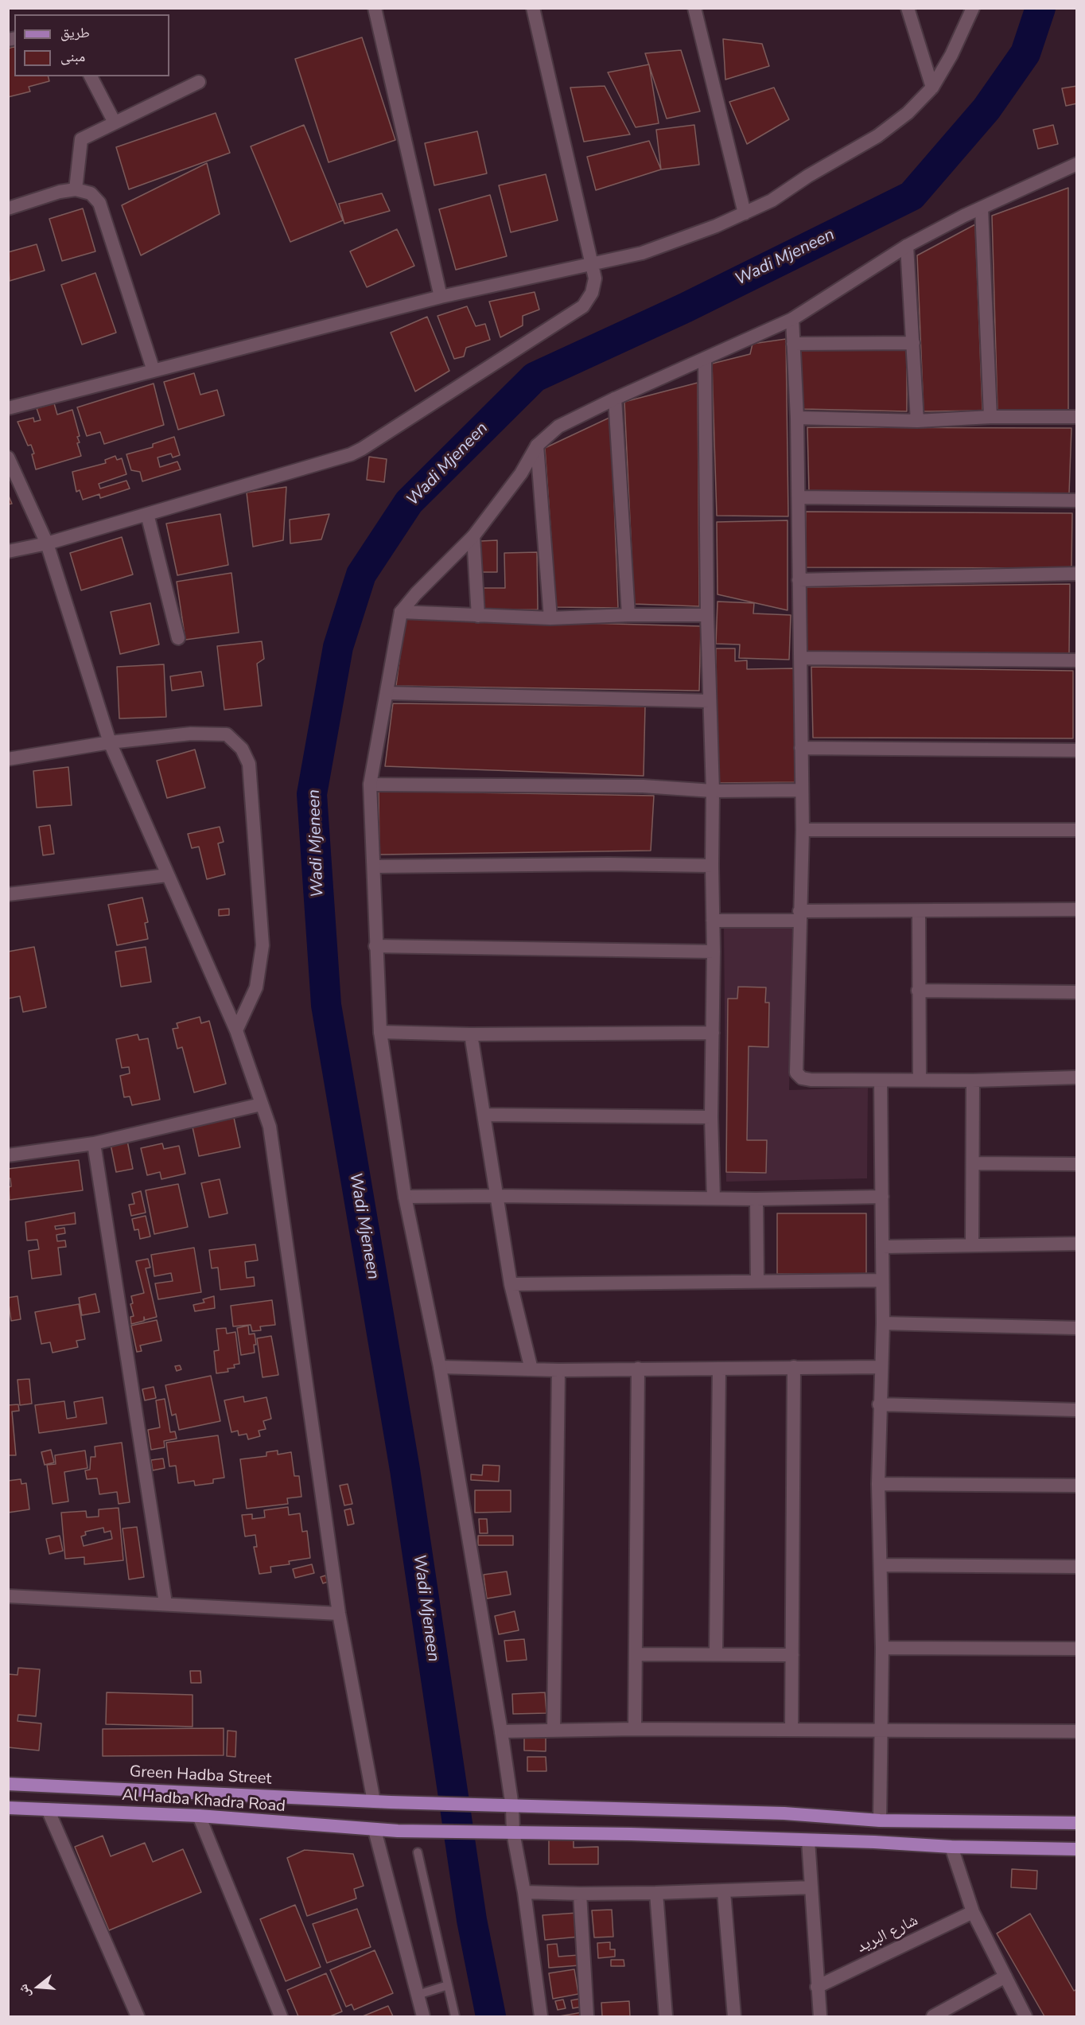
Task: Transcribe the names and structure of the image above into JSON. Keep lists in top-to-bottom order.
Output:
{
  "streets": {
    "main road": ["Green Hadba Street", "Al Hadba Khadra Road"],
    "street": ["شارع البريد"]
  },
  "water": ["Wadi Mjeneen"],
  "legend": ["طريق", "مبنى"],
  "north": "left"
}
